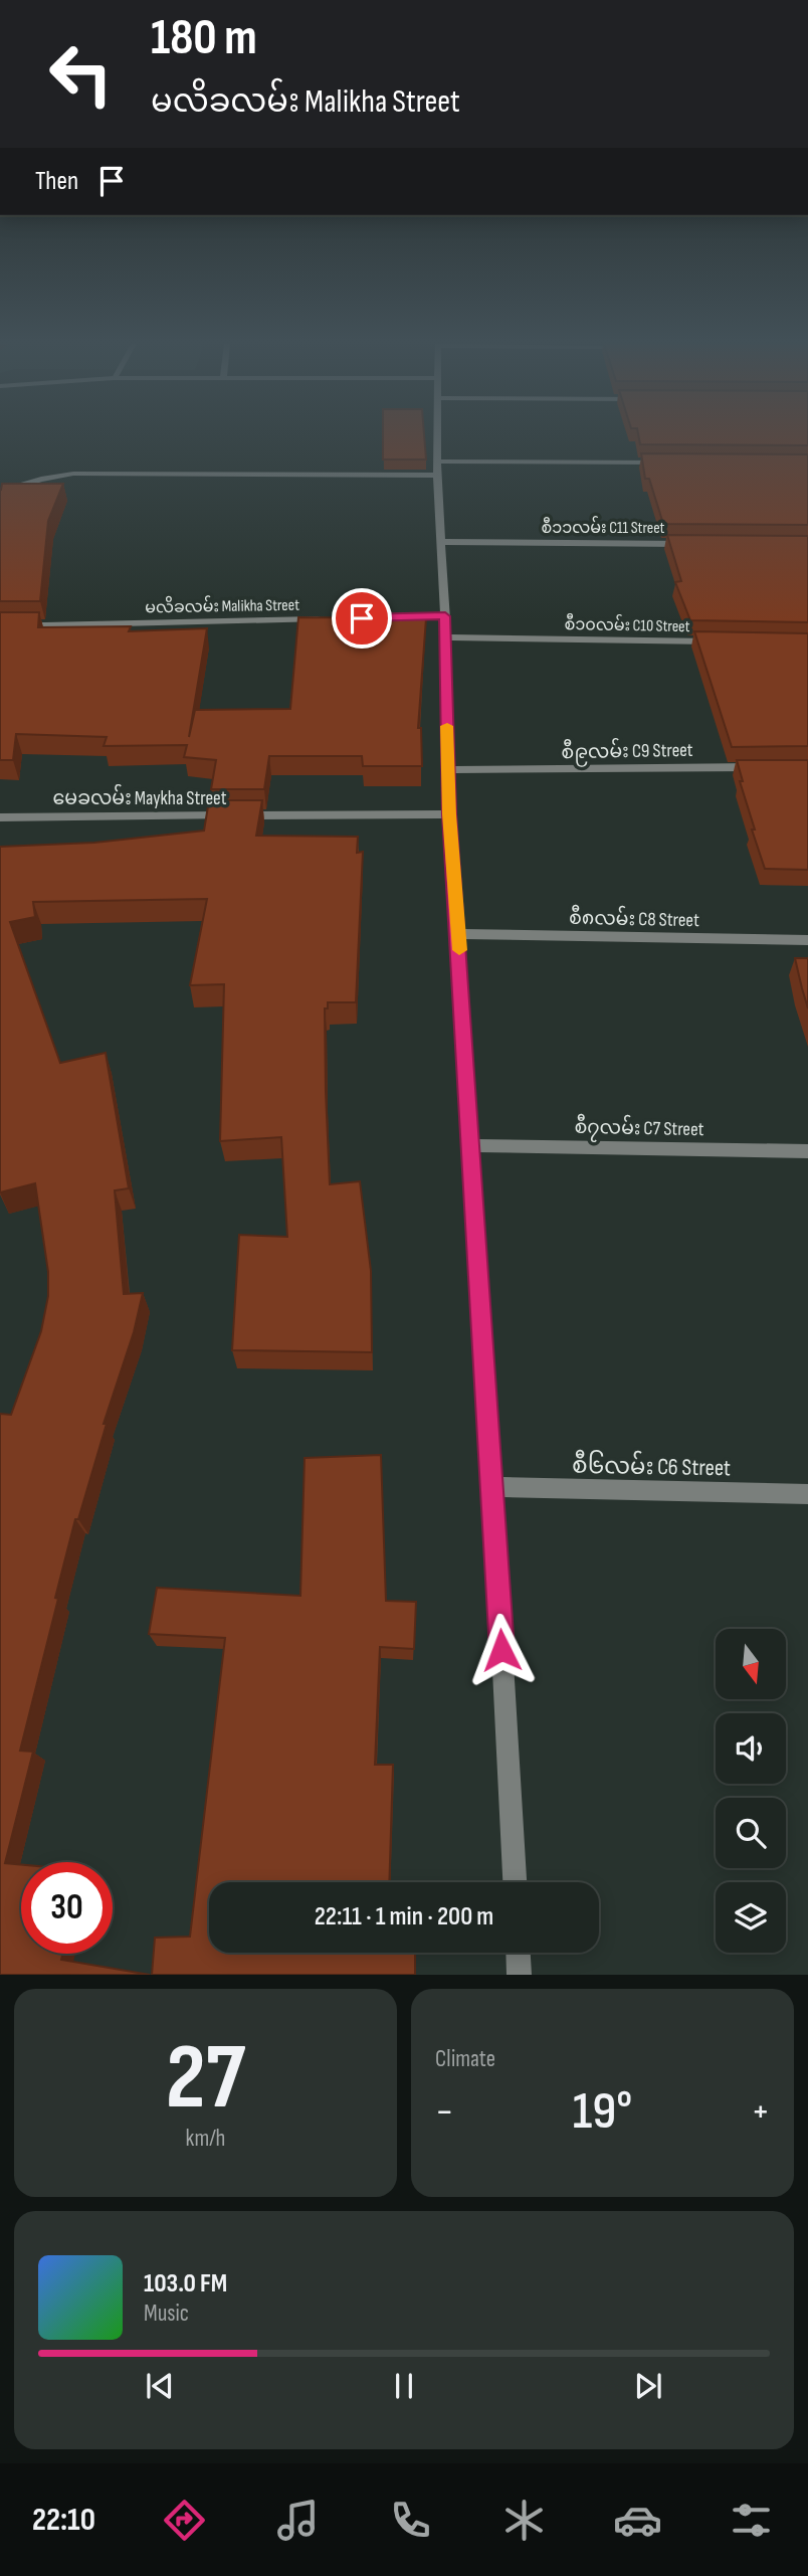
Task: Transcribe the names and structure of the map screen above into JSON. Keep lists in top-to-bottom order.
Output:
{
  "streets": {
    "street": [
      "စီ၁၁လမ်း C11 Street",
      "မလိခလမ်း Malikha Street",
      "စီ၁၀လမ်း C10 Street",
      "စီ၉လမ်း C9 Street",
      "မေခလမ်း Maykha Street",
      "စီ၈လမ်း C8 Street",
      "စီ၇လမ်း C7 Street",
      "စီ၆လမ်း C6 Street"
    ]
  },
  "north": "bottom",
  "page": {
    "turn": ["180 m", "မလိခလမ်း Malikha Street"],
    "then": "Then",
    "limit": "30",
    "trip": "22:11 · 1 min · 200 m",
    "tile": [
      ["27", "km/h"],
      "Climate"
    ],
    "heat": ["−", "19°", "+"],
    "song": ["103.0 FM", "Music"],
    "tabs": "22:10"
  }
}
